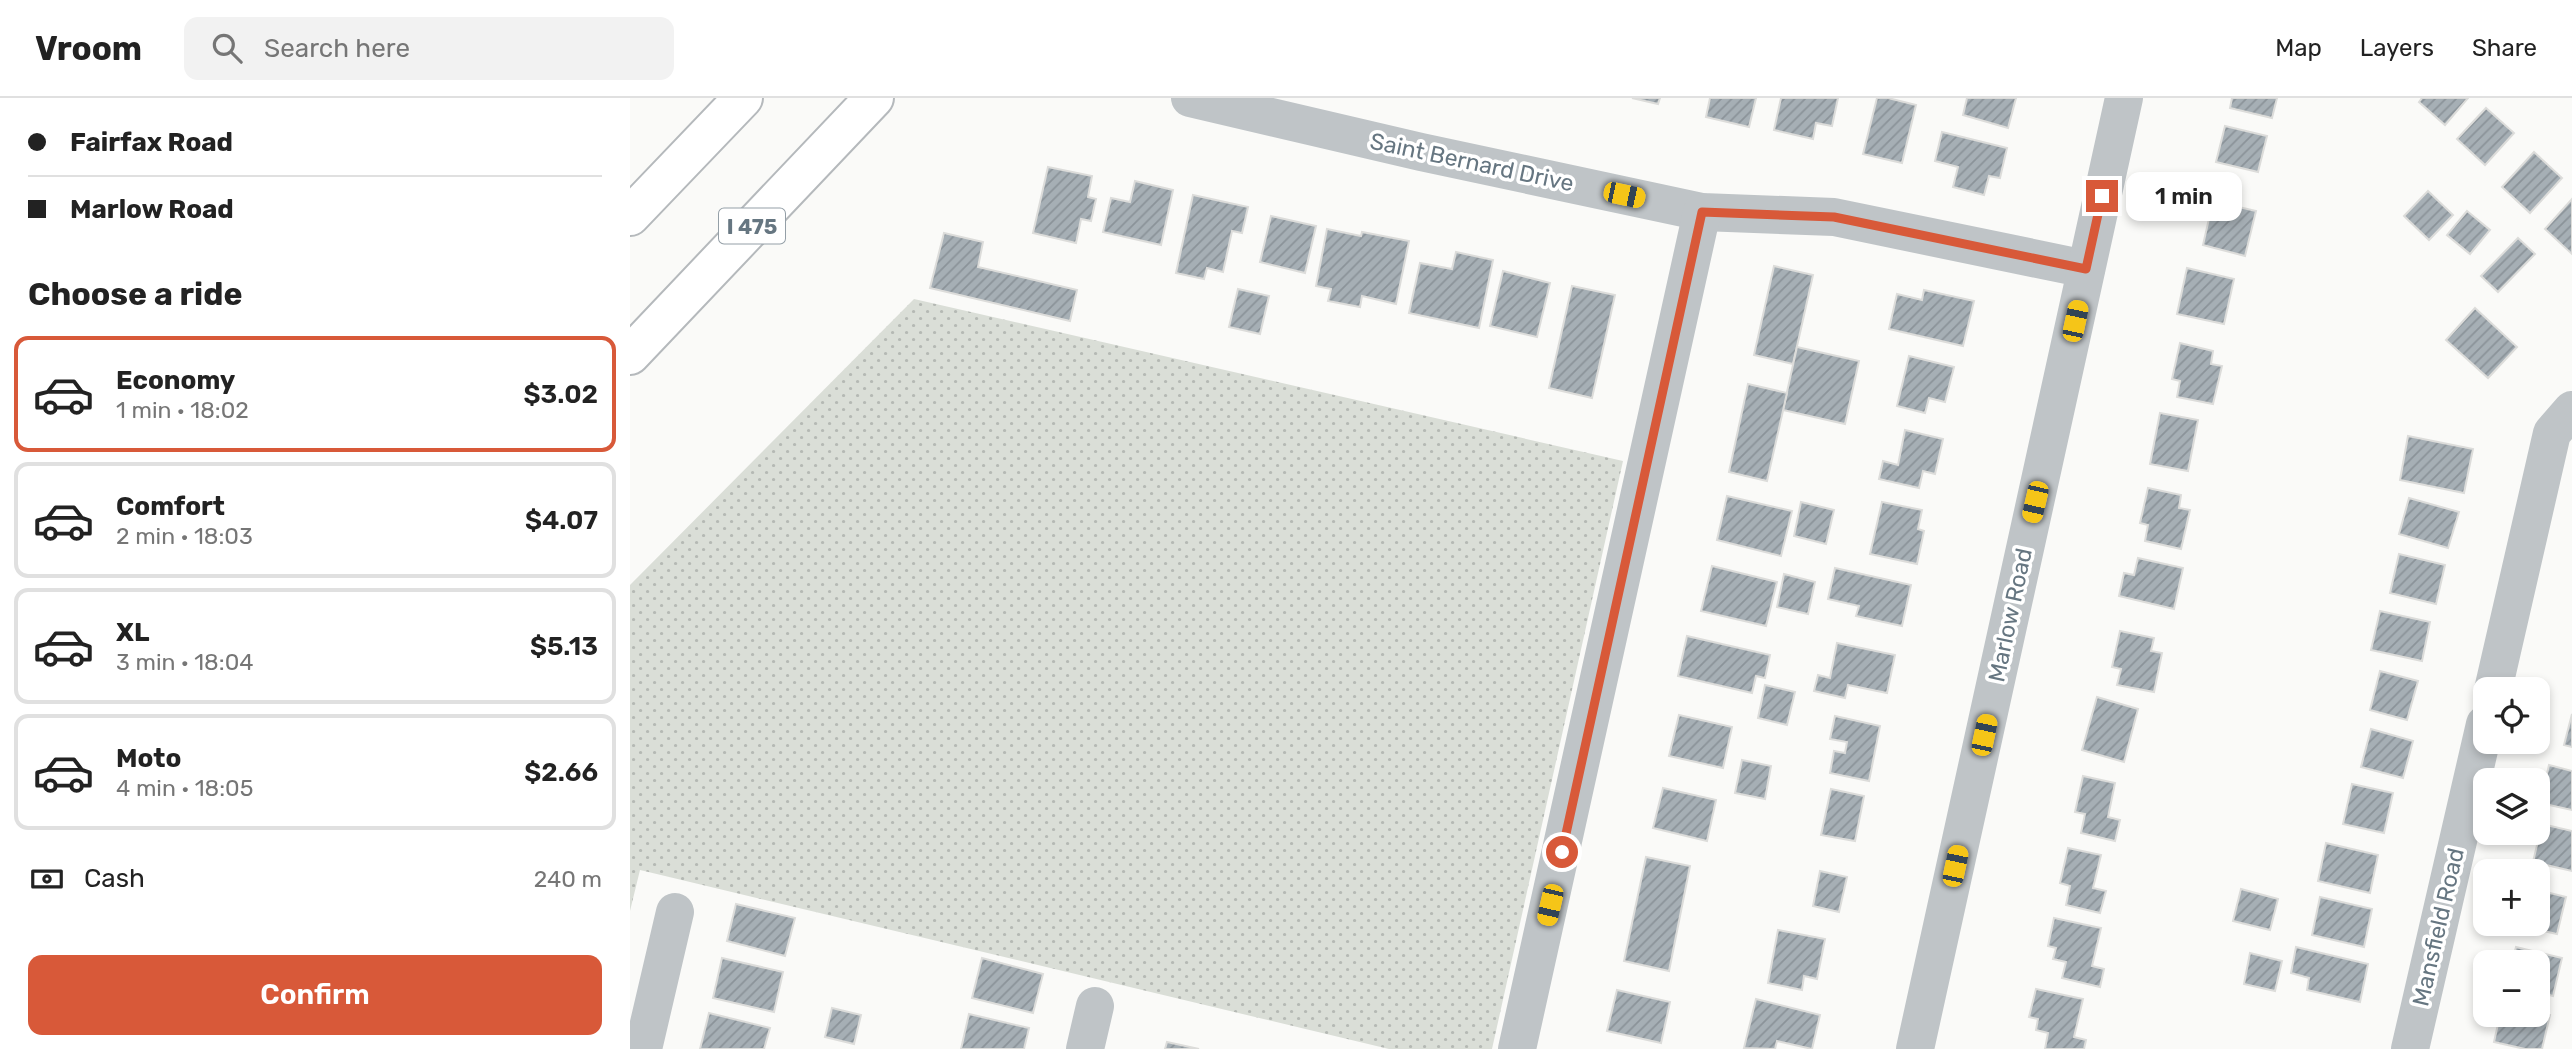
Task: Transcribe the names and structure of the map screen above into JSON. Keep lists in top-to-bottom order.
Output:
{
  "streets": {
    "highway": ["I 475"],
    "street": ["Saint Bernard Drive", "Marlow Road", "Mansfield Road"]
  },
  "crossings": [
    ["Saint Bernard Drive", "Marlow Road"]
  ],
  "page": {
    "header": "Vroom",
    "search": "Search here",
    "nav": ["Map", "Layers", "Share"],
    "banner": ["Fairfax Road", "Marlow Road"],
    "bubble": "1 min",
    "heading": "Choose a ride",
    "list": [
      {
        "name": "Economy",
        "note": "1 min · 18:02",
        "value": "$3.02"
      },
      {
        "name": "Comfort",
        "note": "2 min · 18:03",
        "value": "$4.07"
      },
      {
        "name": "XL",
        "note": "3 min · 18:04",
        "value": "$5.13"
      },
      {
        "name": "Moto",
        "note": "4 min · 18:05",
        "value": "$2.66"
      }
    ],
    "map_buttons": ["+", "−"],
    "pay": ["Cash", "240 m"],
    "buttons": "Confirm"
  }
}
